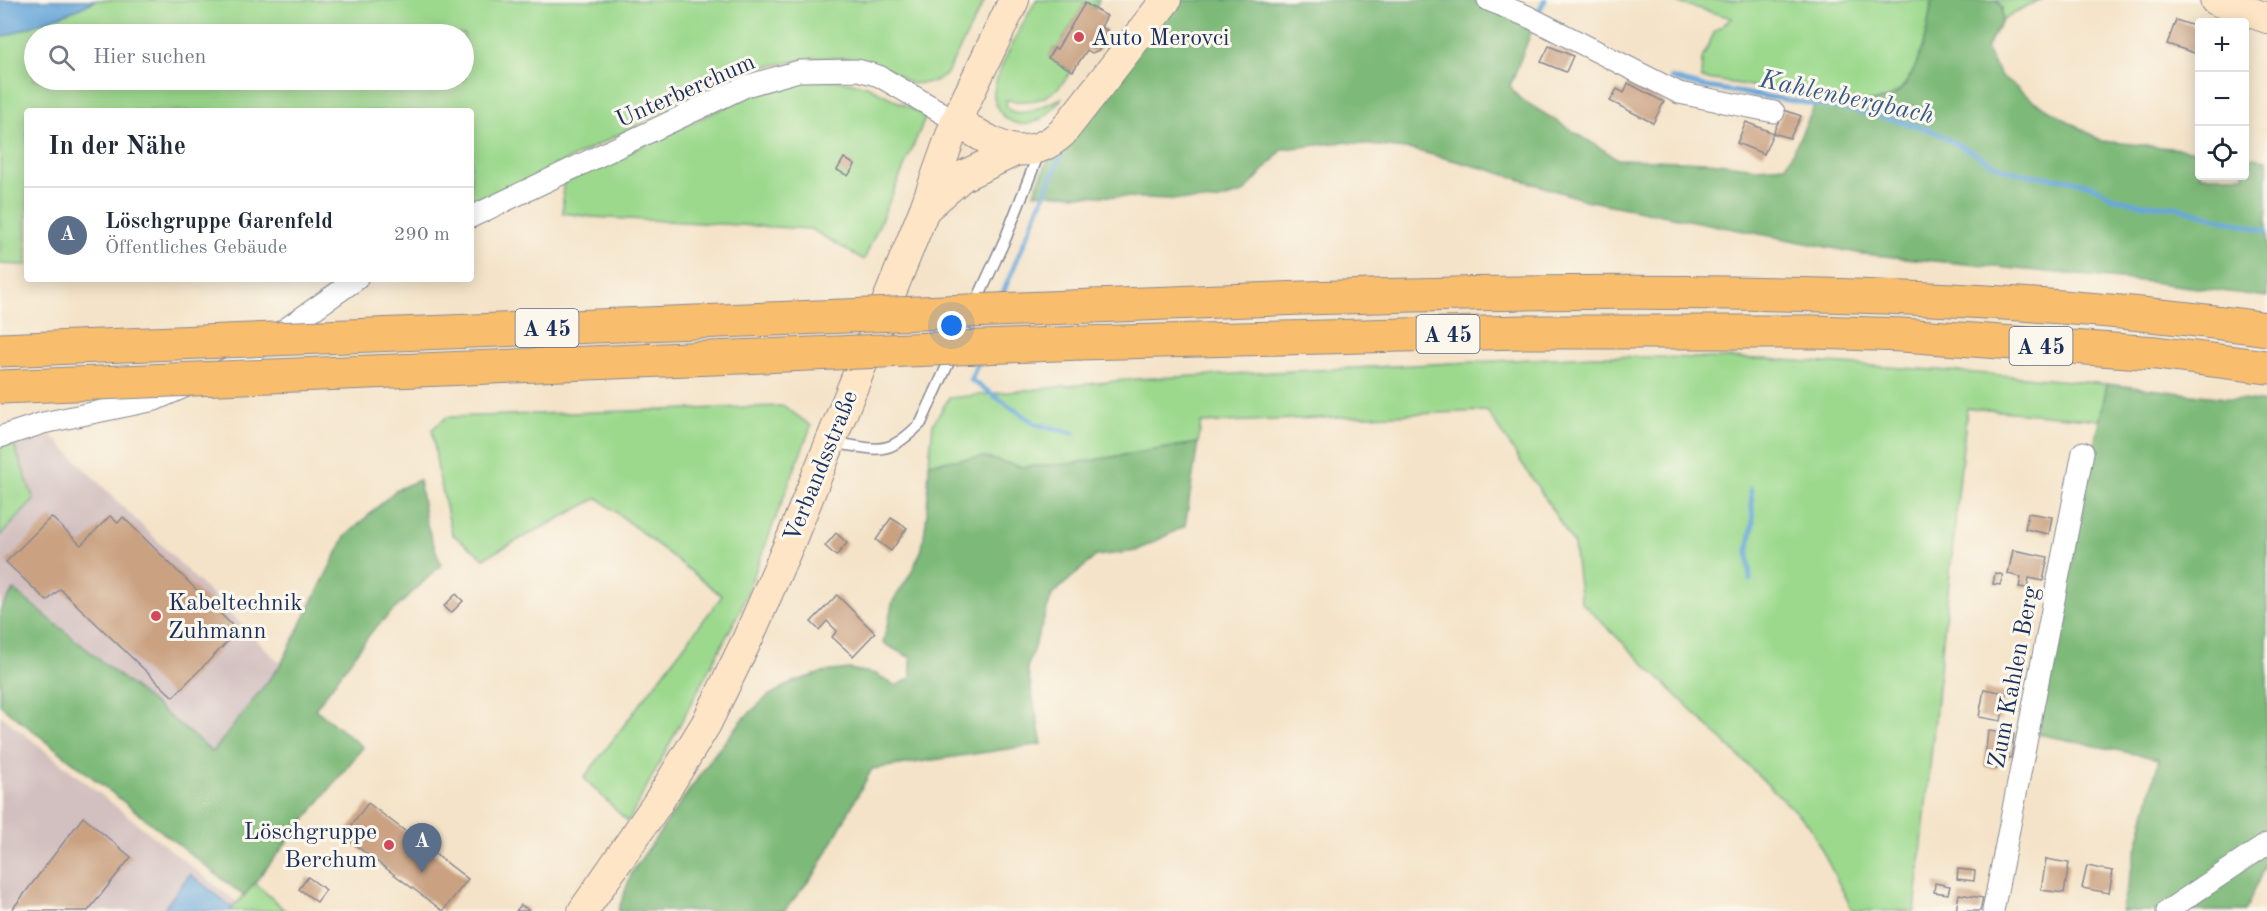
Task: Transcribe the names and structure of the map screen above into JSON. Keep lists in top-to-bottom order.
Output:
{
  "streets": {
    "highway": ["A 45"],
    "main road": ["Verbandsstraße"],
    "street": ["Unterberchum", "Zum Kahlen Berg"]
  },
  "crossings": [
    ["Unterberchum", "Verbandsstraße"]
  ],
  "water": ["Kahlenbergbach"],
  "places": ["Auto Merovci", "Kabeltechnik Zuhmann", "Löschgruppe Berchum"],
  "page": {
    "map_buttons": ["+", "−"],
    "search": "Hier suchen",
    "heading": "In der Nähe",
    "list": [
      {
        "mark": "A",
        "name": "Löschgruppe Garenfeld",
        "note": "Öffentliches Gebäude",
        "value": "290 m"
      }
    ],
    "pins": "A"
  }
}
